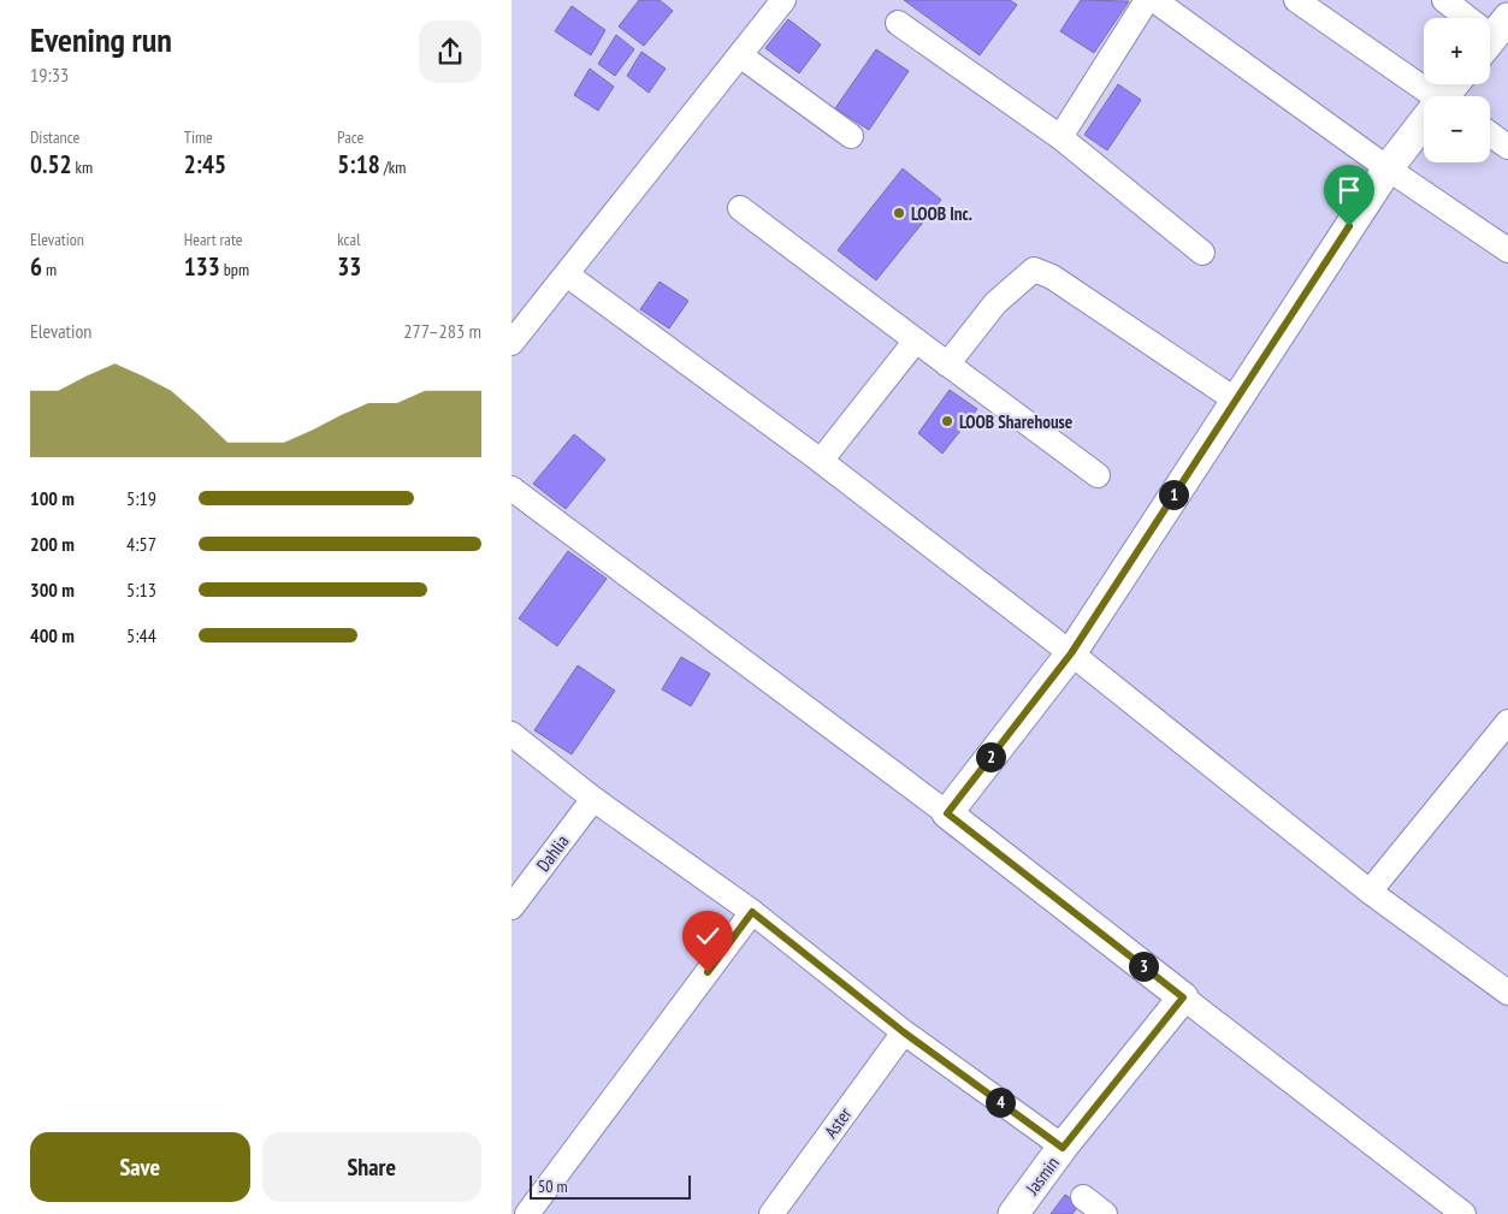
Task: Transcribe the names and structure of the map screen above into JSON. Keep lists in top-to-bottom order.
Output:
{
  "streets": {
    "street": ["Dahlia", "Aster", "Jasmin"]
  },
  "places": ["LOOB Inc.", "LOOB Sharehouse"],
  "scale_bar": "50 m",
  "page": {
    "heading": ["Evening run", "19:33"],
    "map_buttons": ["+", "−"],
    "stats": [
      ["Distance", "0.52 km"],
      ["Time", "2:45"],
      ["Pace", "5:18 /km"],
      ["Elevation", "6 m"],
      ["Heart rate", "133 bpm"],
      ["kcal", "33"]
    ],
    "chart": ["Elevation", "277–283 m"],
    "list": [
      {
        "name": "100 m",
        "note": "5:19"
      },
      {
        "name": "200 m",
        "note": "4:57"
      },
      {
        "name": "300 m",
        "note": "5:13"
      },
      {
        "name": "400 m",
        "note": "5:44"
      }
    ],
    "pins": [
      "1",
      "2",
      "3",
      "4"
    ],
    "buttons": ["Save", "Share"],
    "scale": "50 m"
  }
}
